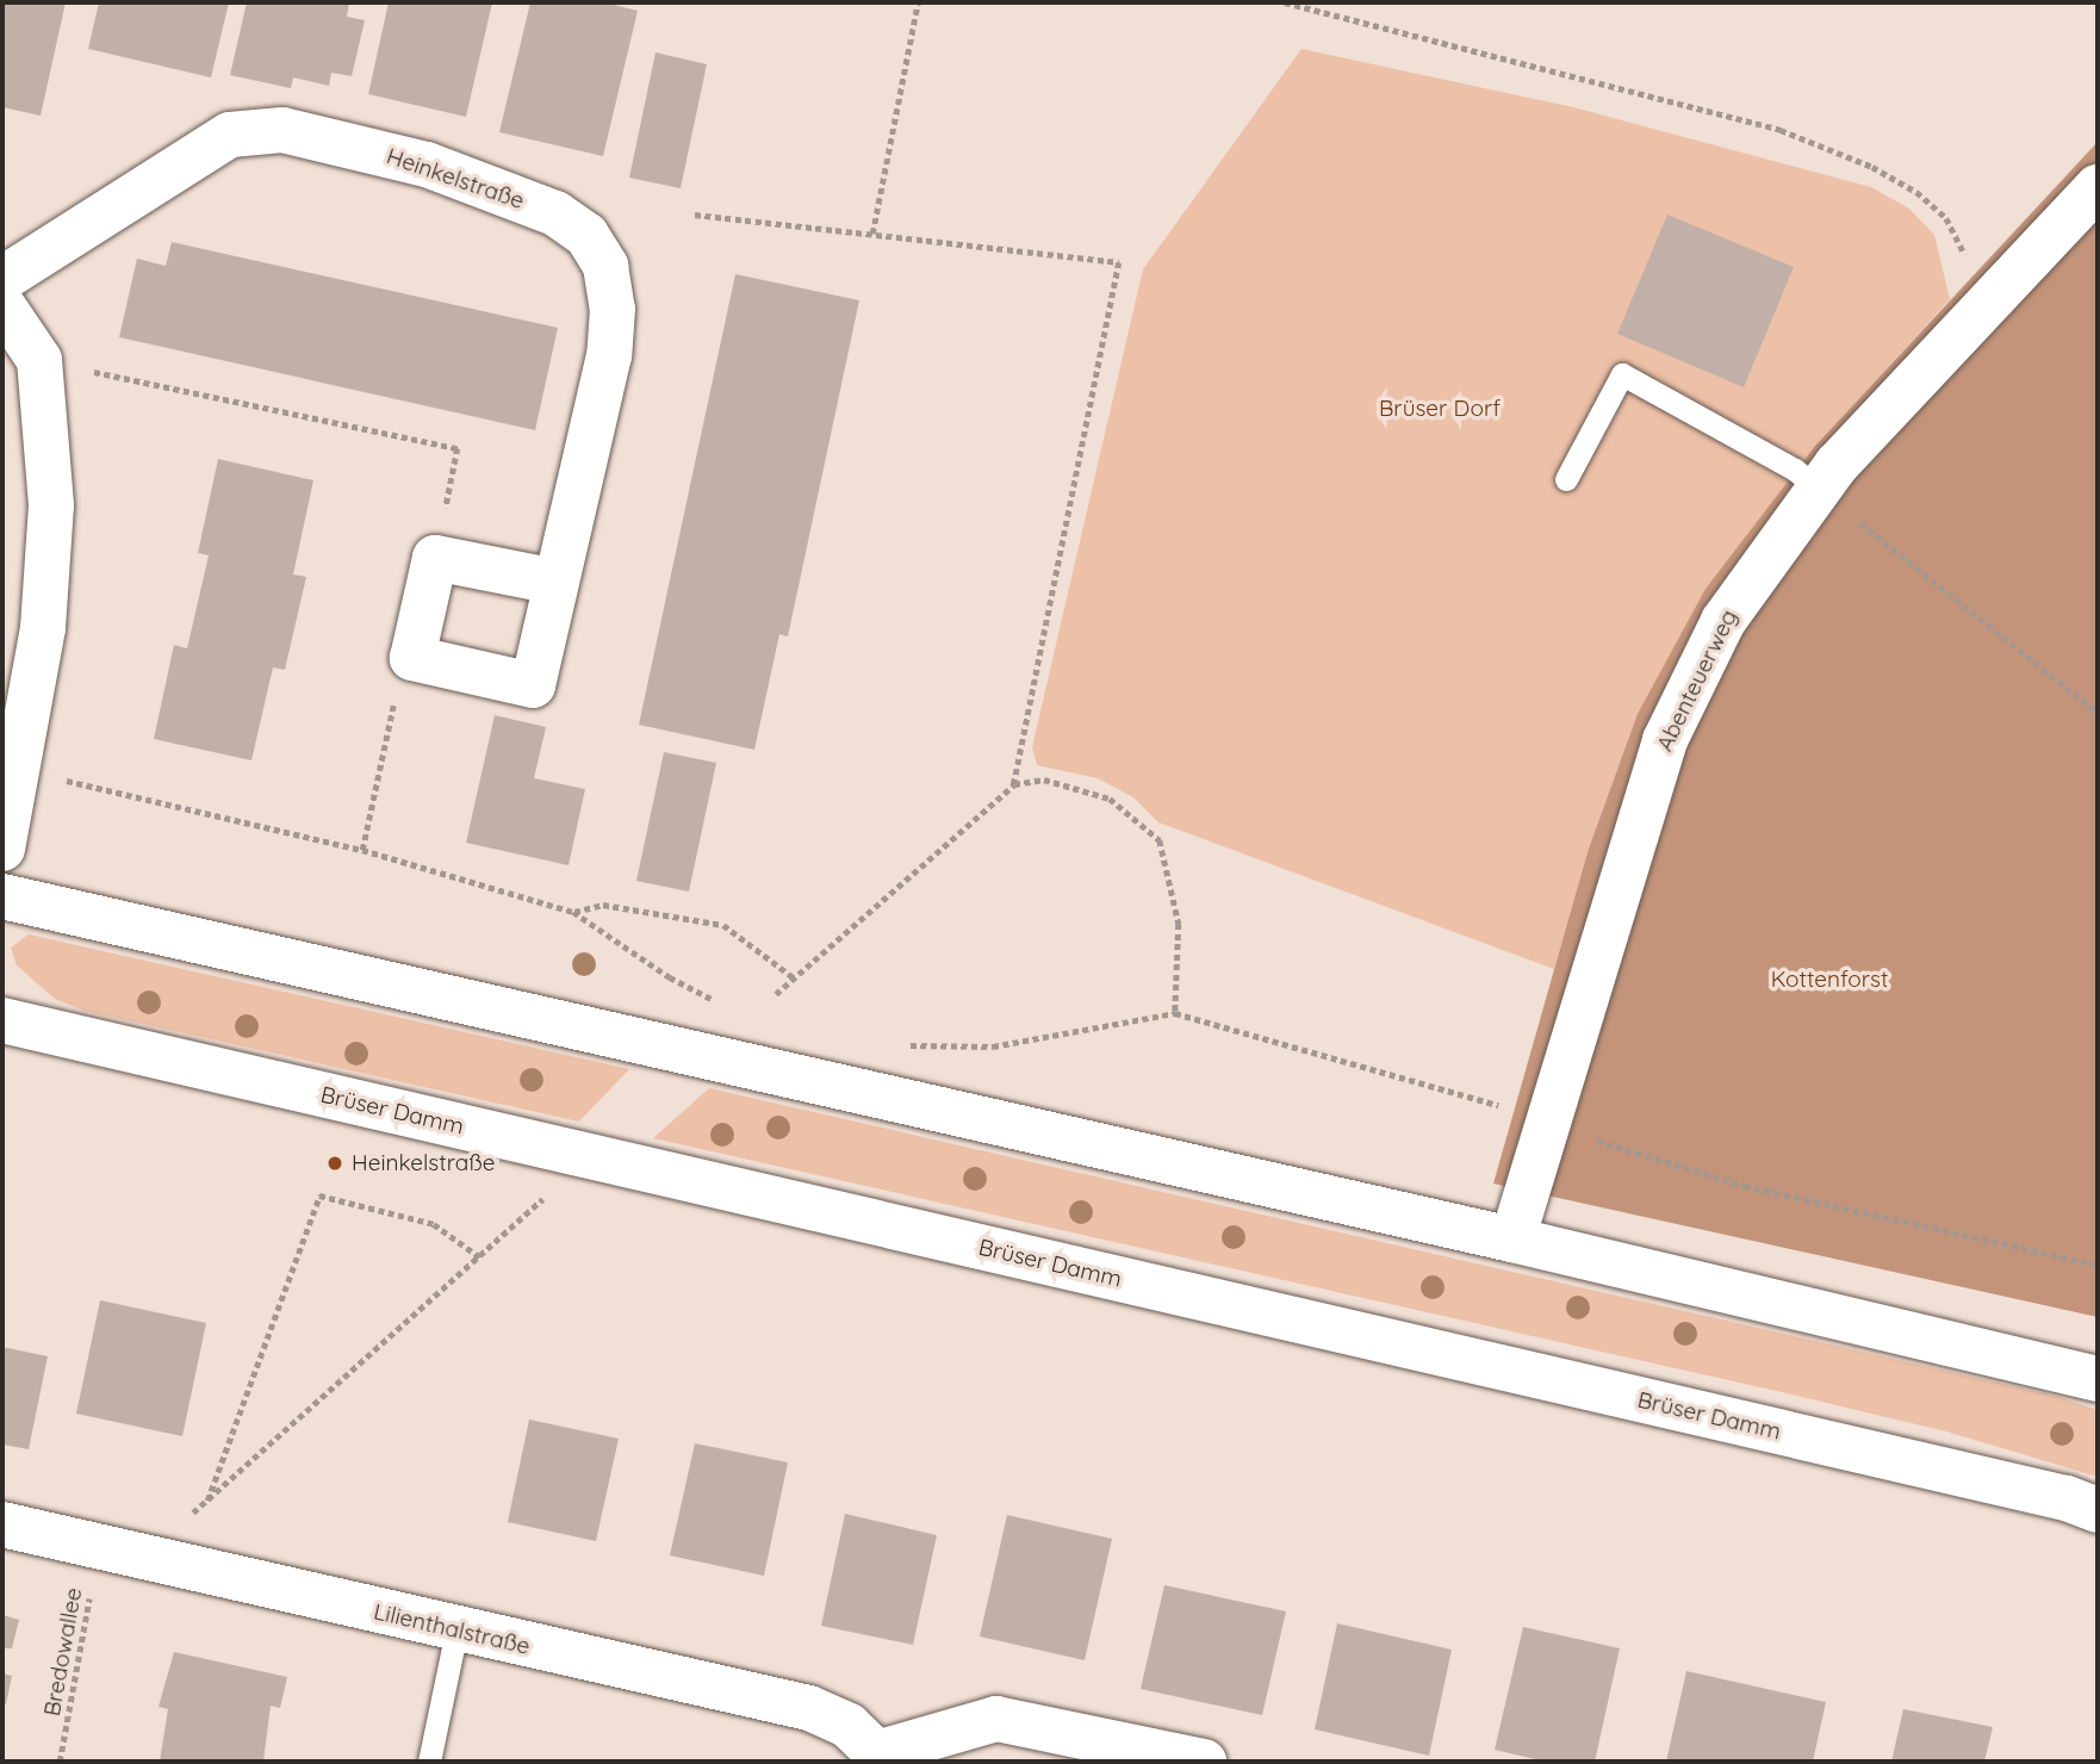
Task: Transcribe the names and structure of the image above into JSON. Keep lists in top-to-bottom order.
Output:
{
  "streets": {
    "street": [
      "Heinkelstraße",
      "Abenteuerweg",
      "Brüser Damm",
      "Lilienthalstraße"
    ],
    "path": ["Bredowallee"]
  },
  "crossings": [
    ["Lilienthalstraße", "Bredowallee"]
  ],
  "parks": ["Brüser Dorf", "Kottenforst"],
  "places": ["Heinkelstraße"]
}
